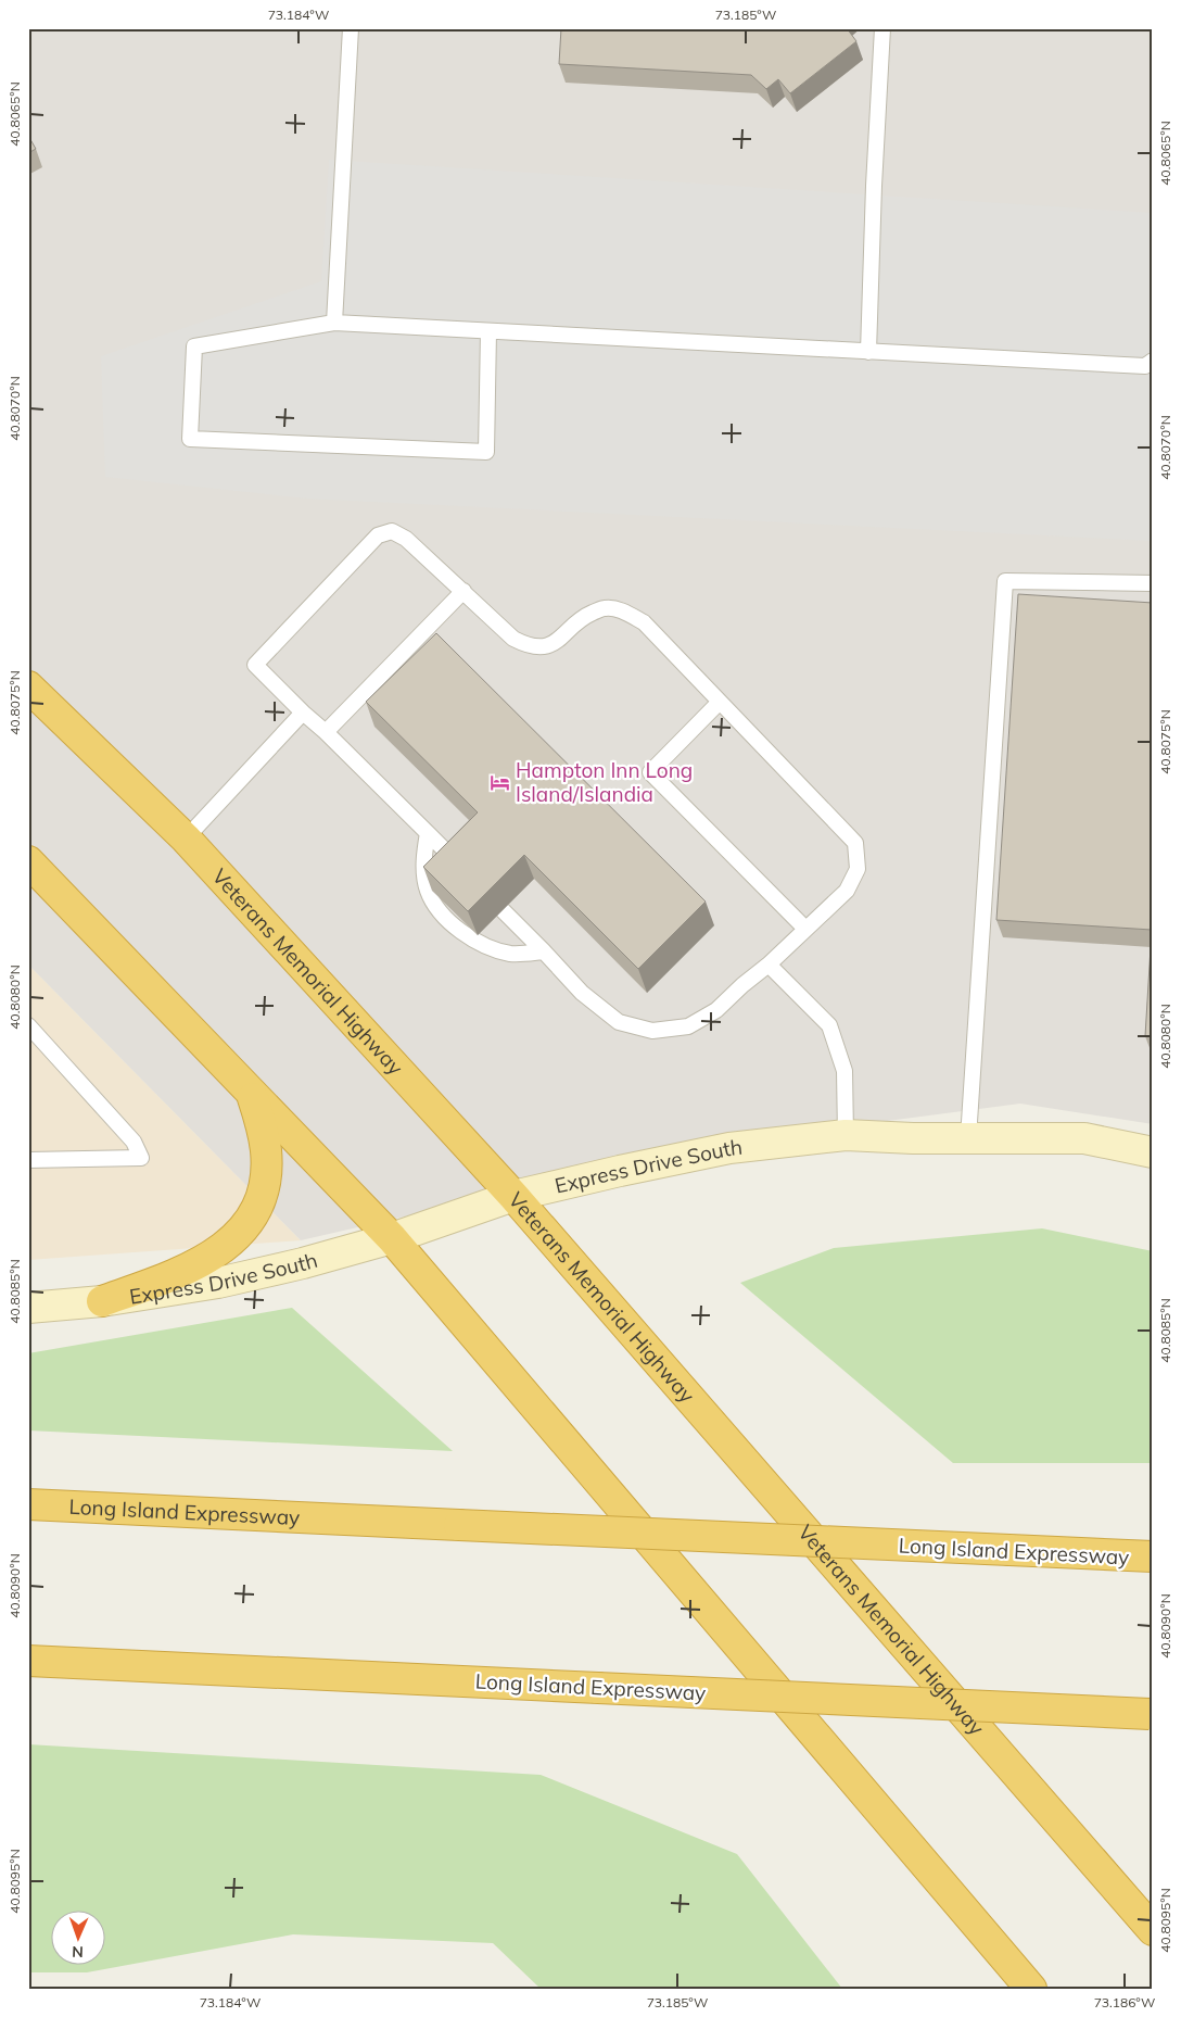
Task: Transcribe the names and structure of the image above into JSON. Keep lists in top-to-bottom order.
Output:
{
  "streets": {
    "highway": ["Veterans Memorial Highway", "Long Island Expressway"],
    "main road": ["Express Drive South"]
  },
  "crossings": [
    ["Veterans Memorial Highway", "Express Drive South"]
  ],
  "places": {
    "hotel": ["Hampton Inn Long Island/Islandia"]
  },
  "north": "bottom",
  "coordinates": [
    "73.184°W",
    "73.185°W",
    "40.8065°N",
    "40.8070°N",
    "40.8075°N",
    "40.8080°N",
    "40.8085°N",
    "40.8090°N",
    "40.8095°N",
    "73.186°W"
  ]
}
